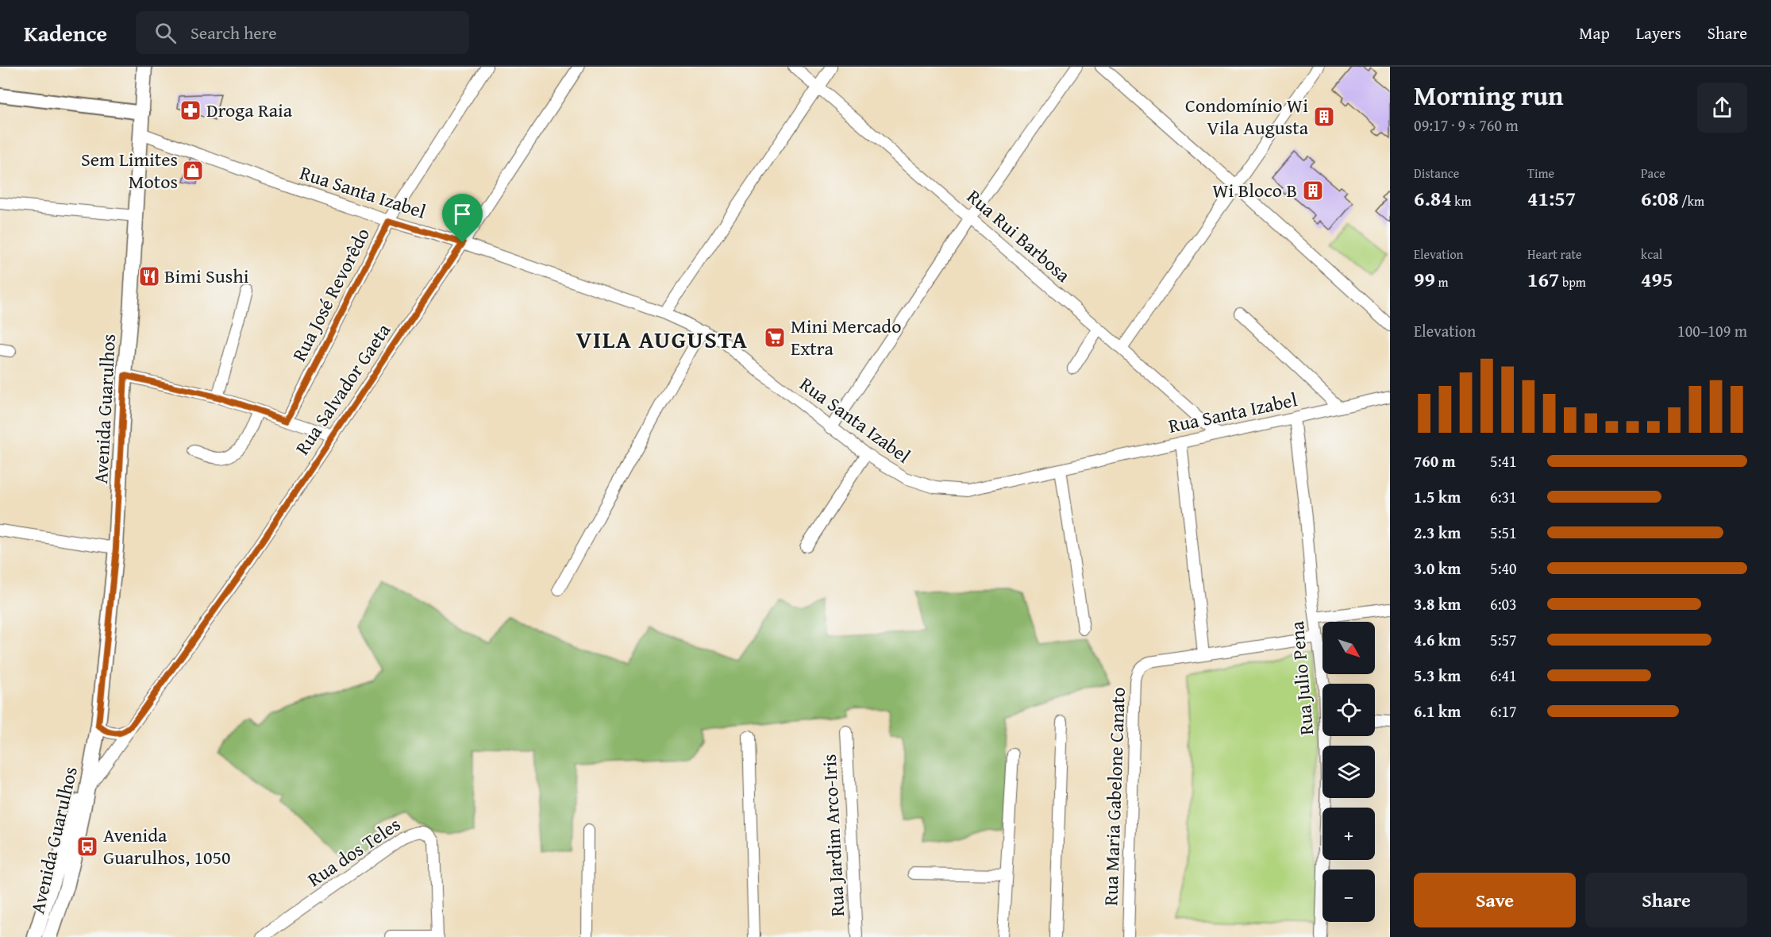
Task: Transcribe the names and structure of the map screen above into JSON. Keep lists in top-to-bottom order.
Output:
{
  "streets": {
    "main road": ["Avenida Guarulhos"],
    "street": [
      "Rua Santa Izabel",
      "Rua Rui Barbosa",
      "Rua José Revorêdo",
      "Rua Salvador Gaeta",
      "Rua Julio Pena",
      "Rua Maria Gabelone Canato",
      "Rua Jardim Arco-Iris",
      "Rua dos Teles"
    ]
  },
  "crossings": [
    ["Rua Santa Izabel", "Rua Rui Barbosa"],
    ["Rua Santa Izabel", "Rua José Revorêdo"],
    ["Rua Santa Izabel", "Rua Salvador Gaeta"],
    ["Rua Santa Izabel", "Avenida Guarulhos"],
    ["Rua Santa Izabel", "Rua Julio Pena"],
    ["Rua Salvador Gaeta", "Avenida Guarulhos"],
    ["Rua Julio Pena", "Rua Maria Gabelone Canato"]
  ],
  "districts": ["VILA AUGUSTA"],
  "places": {
    "pharmacy": ["Droga Raia"],
    "building": ["Condomínio Wi Vila Augusta", "Wi Bloco B"],
    "shop": ["Sem Limites Motos"],
    "restaurant": ["Bimi Sushi"],
    "supermarket": ["Mini Mercado Extra"],
    "bus stop": ["Avenida Guarulhos, 1050"]
  },
  "north": "bottom right",
  "page": {
    "header": "Kadence",
    "search": "Search here",
    "nav": ["Map", "Layers", "Share"],
    "heading": ["Morning run", "09:17 · 9 × 760 m"],
    "stats": [
      ["Distance", "6.84 km"],
      ["Time", "41:57"],
      ["Pace", "6:08 /km"],
      ["Elevation", "99 m"],
      ["Heart rate", "167 bpm"],
      ["kcal", "495"]
    ],
    "chart": ["Elevation", "100–109 m"],
    "list": [
      {
        "name": "760 m",
        "note": "5:41"
      },
      {
        "name": "1.5 km",
        "note": "6:31"
      },
      {
        "name": "2.3 km",
        "note": "5:51"
      },
      {
        "name": "3.0 km",
        "note": "5:40"
      },
      {
        "name": "3.8 km",
        "note": "6:03"
      },
      {
        "name": "4.6 km",
        "note": "5:57"
      },
      {
        "name": "5.3 km",
        "note": "6:41"
      },
      {
        "name": "6.1 km",
        "note": "6:17"
      }
    ],
    "map_buttons": ["+", "−"],
    "buttons": ["Save", "Share"]
  }
}
